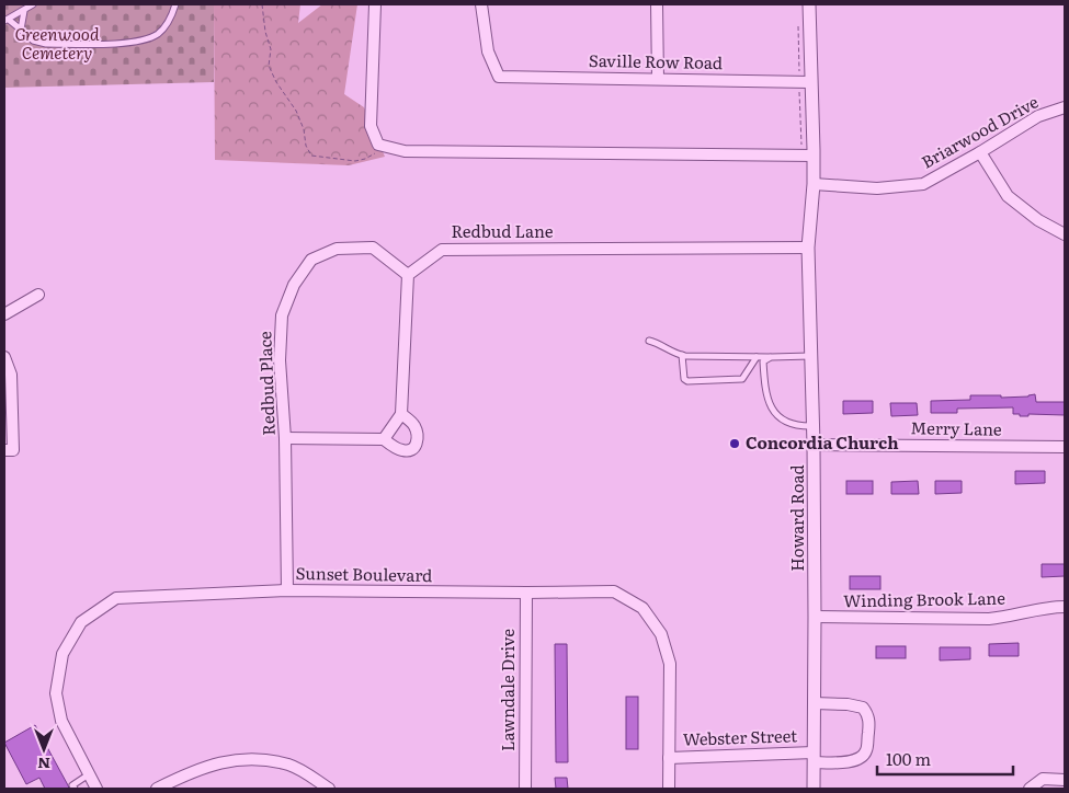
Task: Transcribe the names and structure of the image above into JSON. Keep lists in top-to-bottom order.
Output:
{
  "streets": {
    "street": [
      "Saville Row Road",
      "Briarwood Drive",
      "Redbud Lane",
      "Redbud Place",
      "Merry Lane",
      "Howard Road",
      "Sunset Boulevard",
      "Winding Brook Lane",
      "Lawndale Drive",
      "Webster Street"
    ]
  },
  "crossings": [
    ["Saville Row Road", "Howard Road"],
    ["Briarwood Drive", "Howard Road"],
    ["Redbud Lane", "Redbud Place"],
    ["Redbud Lane", "Howard Road"],
    ["Redbud Place", "Sunset Boulevard"],
    ["Merry Lane", "Howard Road"],
    ["Howard Road", "Winding Brook Lane"],
    ["Howard Road", "Webster Street"],
    ["Sunset Boulevard", "Lawndale Drive"],
    ["Sunset Boulevard", "Webster Street"]
  ],
  "parks": ["Greenwood Cemetery"],
  "places": ["Concordia Church"],
  "scale_bar": "100 m",
  "north": "bottom"
}
